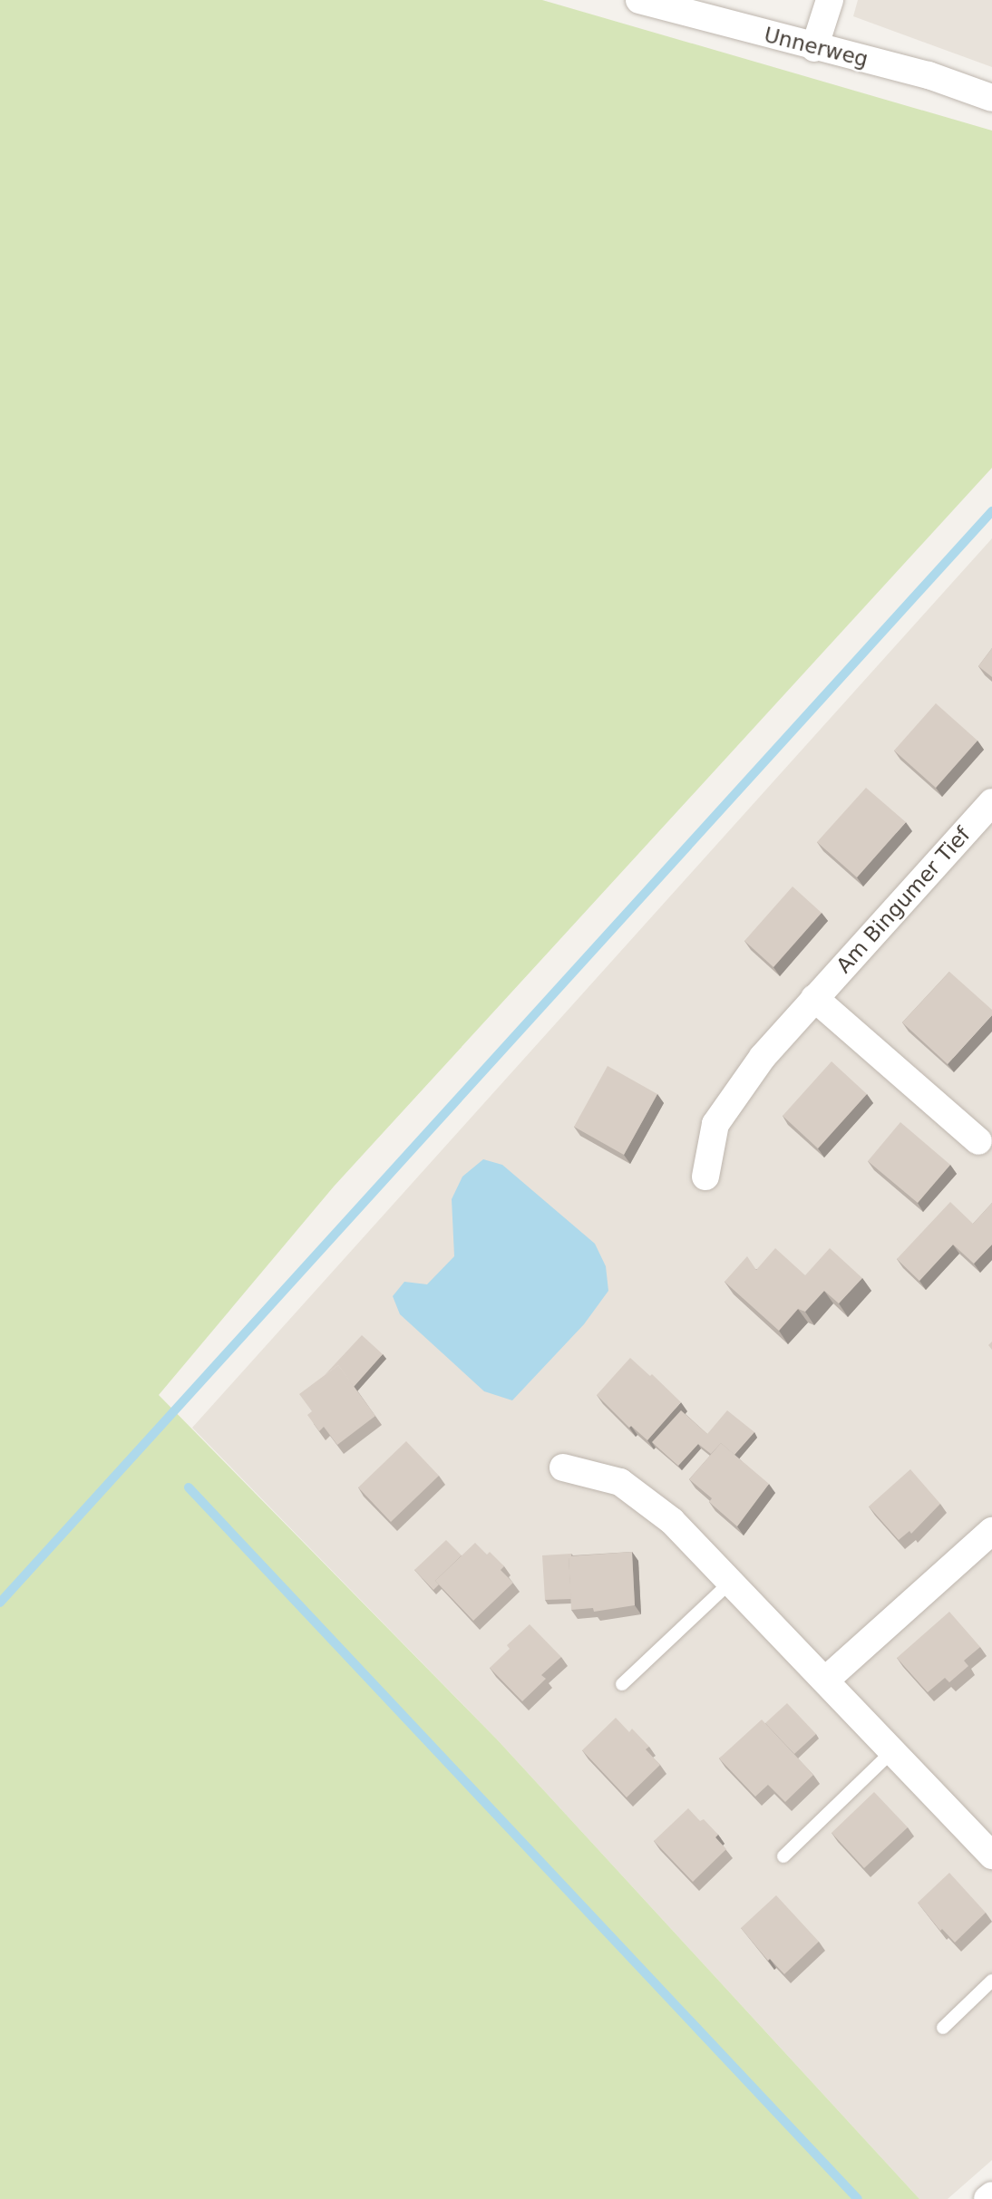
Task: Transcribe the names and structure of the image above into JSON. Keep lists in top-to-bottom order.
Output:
{
  "streets": {
    "street": ["Unnerweg", "Am Bingumer Tief"]
  }
}
